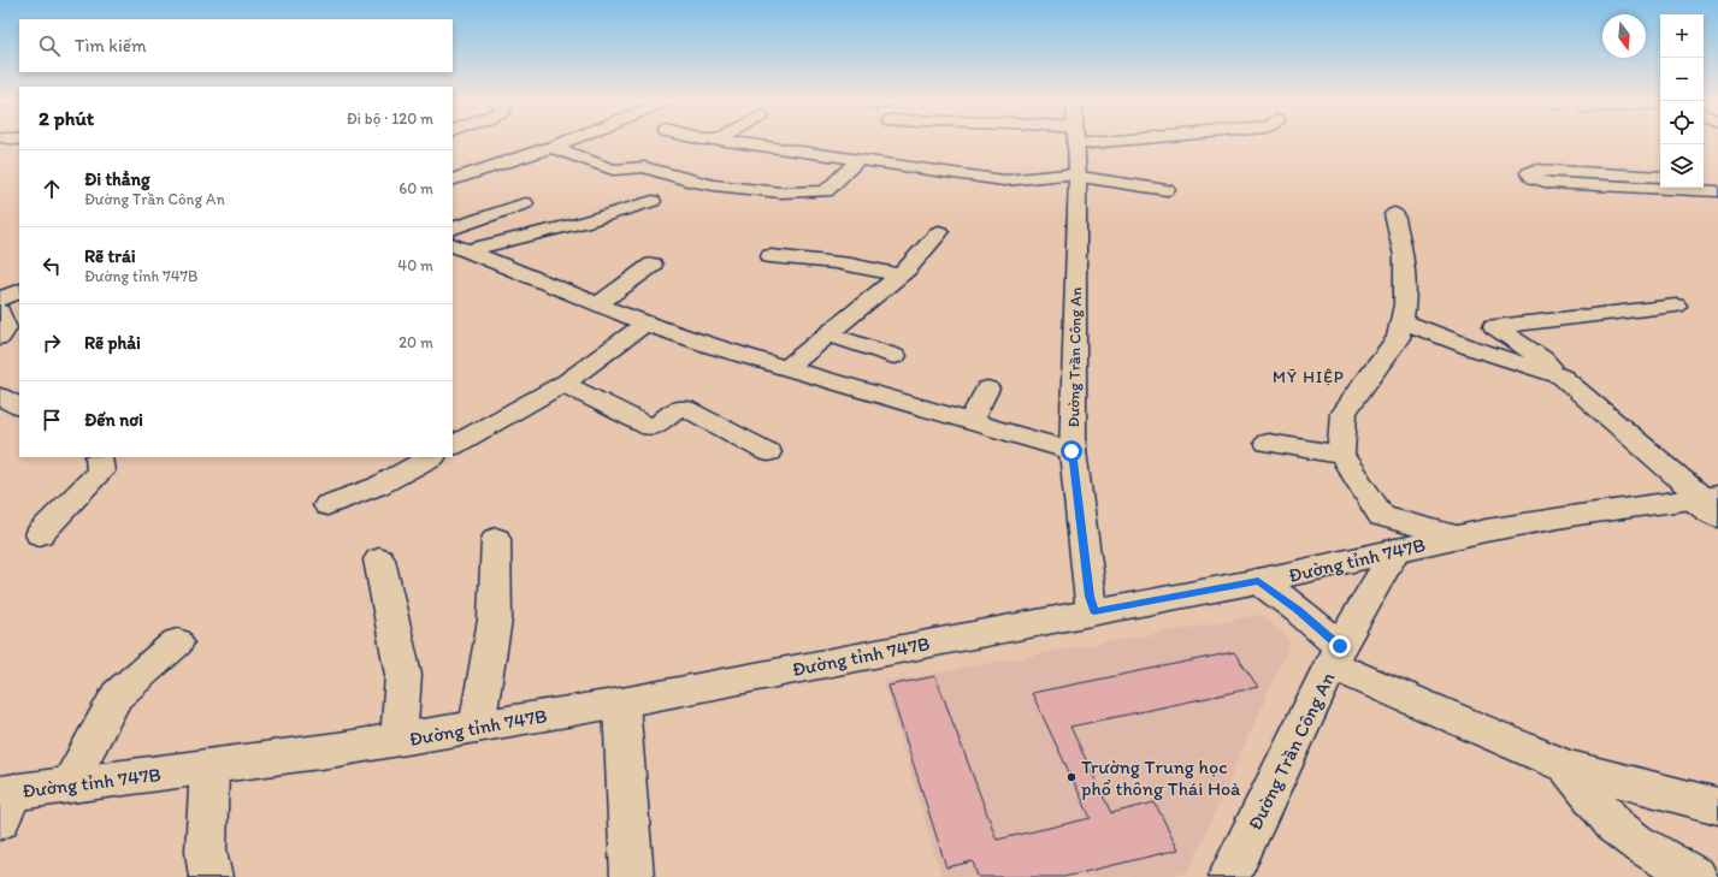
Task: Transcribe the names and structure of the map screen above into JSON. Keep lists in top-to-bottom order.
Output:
{
  "streets": {
    "street": ["Đường Trần Công An", "Đường tỉnh 747B"]
  },
  "crossings": [
    ["Đường Trần Công An", "Đường tỉnh 747B"]
  ],
  "districts": ["MỸ HIỆP"],
  "places": ["Trường Trung học phổ thông Thái Hoà"],
  "north": "bottom",
  "page": {
    "map_buttons": ["+", "−"],
    "search": "Tìm kiếm",
    "heading": ["2 phút", "Đi bộ · 120 m"],
    "list": [
      ["Đi thẳng", "Đường Trần Công An", "60 m"],
      ["Rẽ trái", "Đường tỉnh 747B", "40 m"],
      ["Rẽ phải", "20 m"],
      "Đến nơi"
    ]
  }
}
